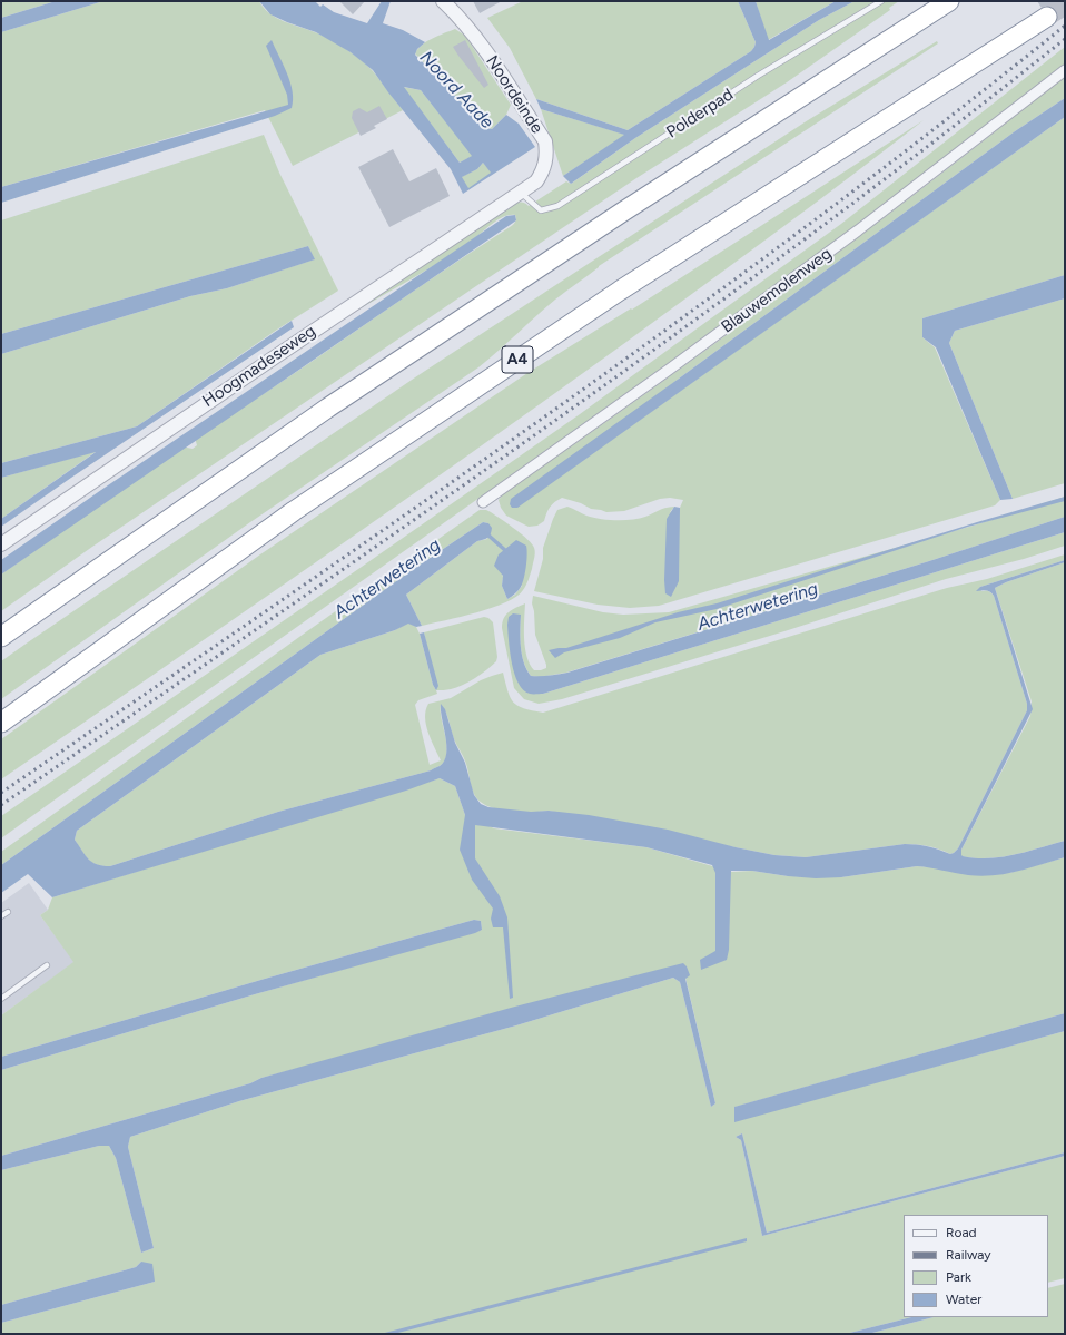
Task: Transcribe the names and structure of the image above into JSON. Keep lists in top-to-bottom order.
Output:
{
  "streets": {
    "highway": ["A4"],
    "street": ["Noordeinde", "Blauwemolenweg", "Hoogmadeseweg"],
    "lane": ["Polderpad"]
  },
  "crossings": [
    ["Noordeinde", "Polderpad"],
    ["Noordeinde", "Hoogmadeseweg"],
    ["Polderpad", "Hoogmadeseweg"]
  ],
  "water": ["Noord Aade", "Achterwetering"],
  "legend": [
    "Road",
    "Railway",
    "Park",
    "Water"
  ]
}
